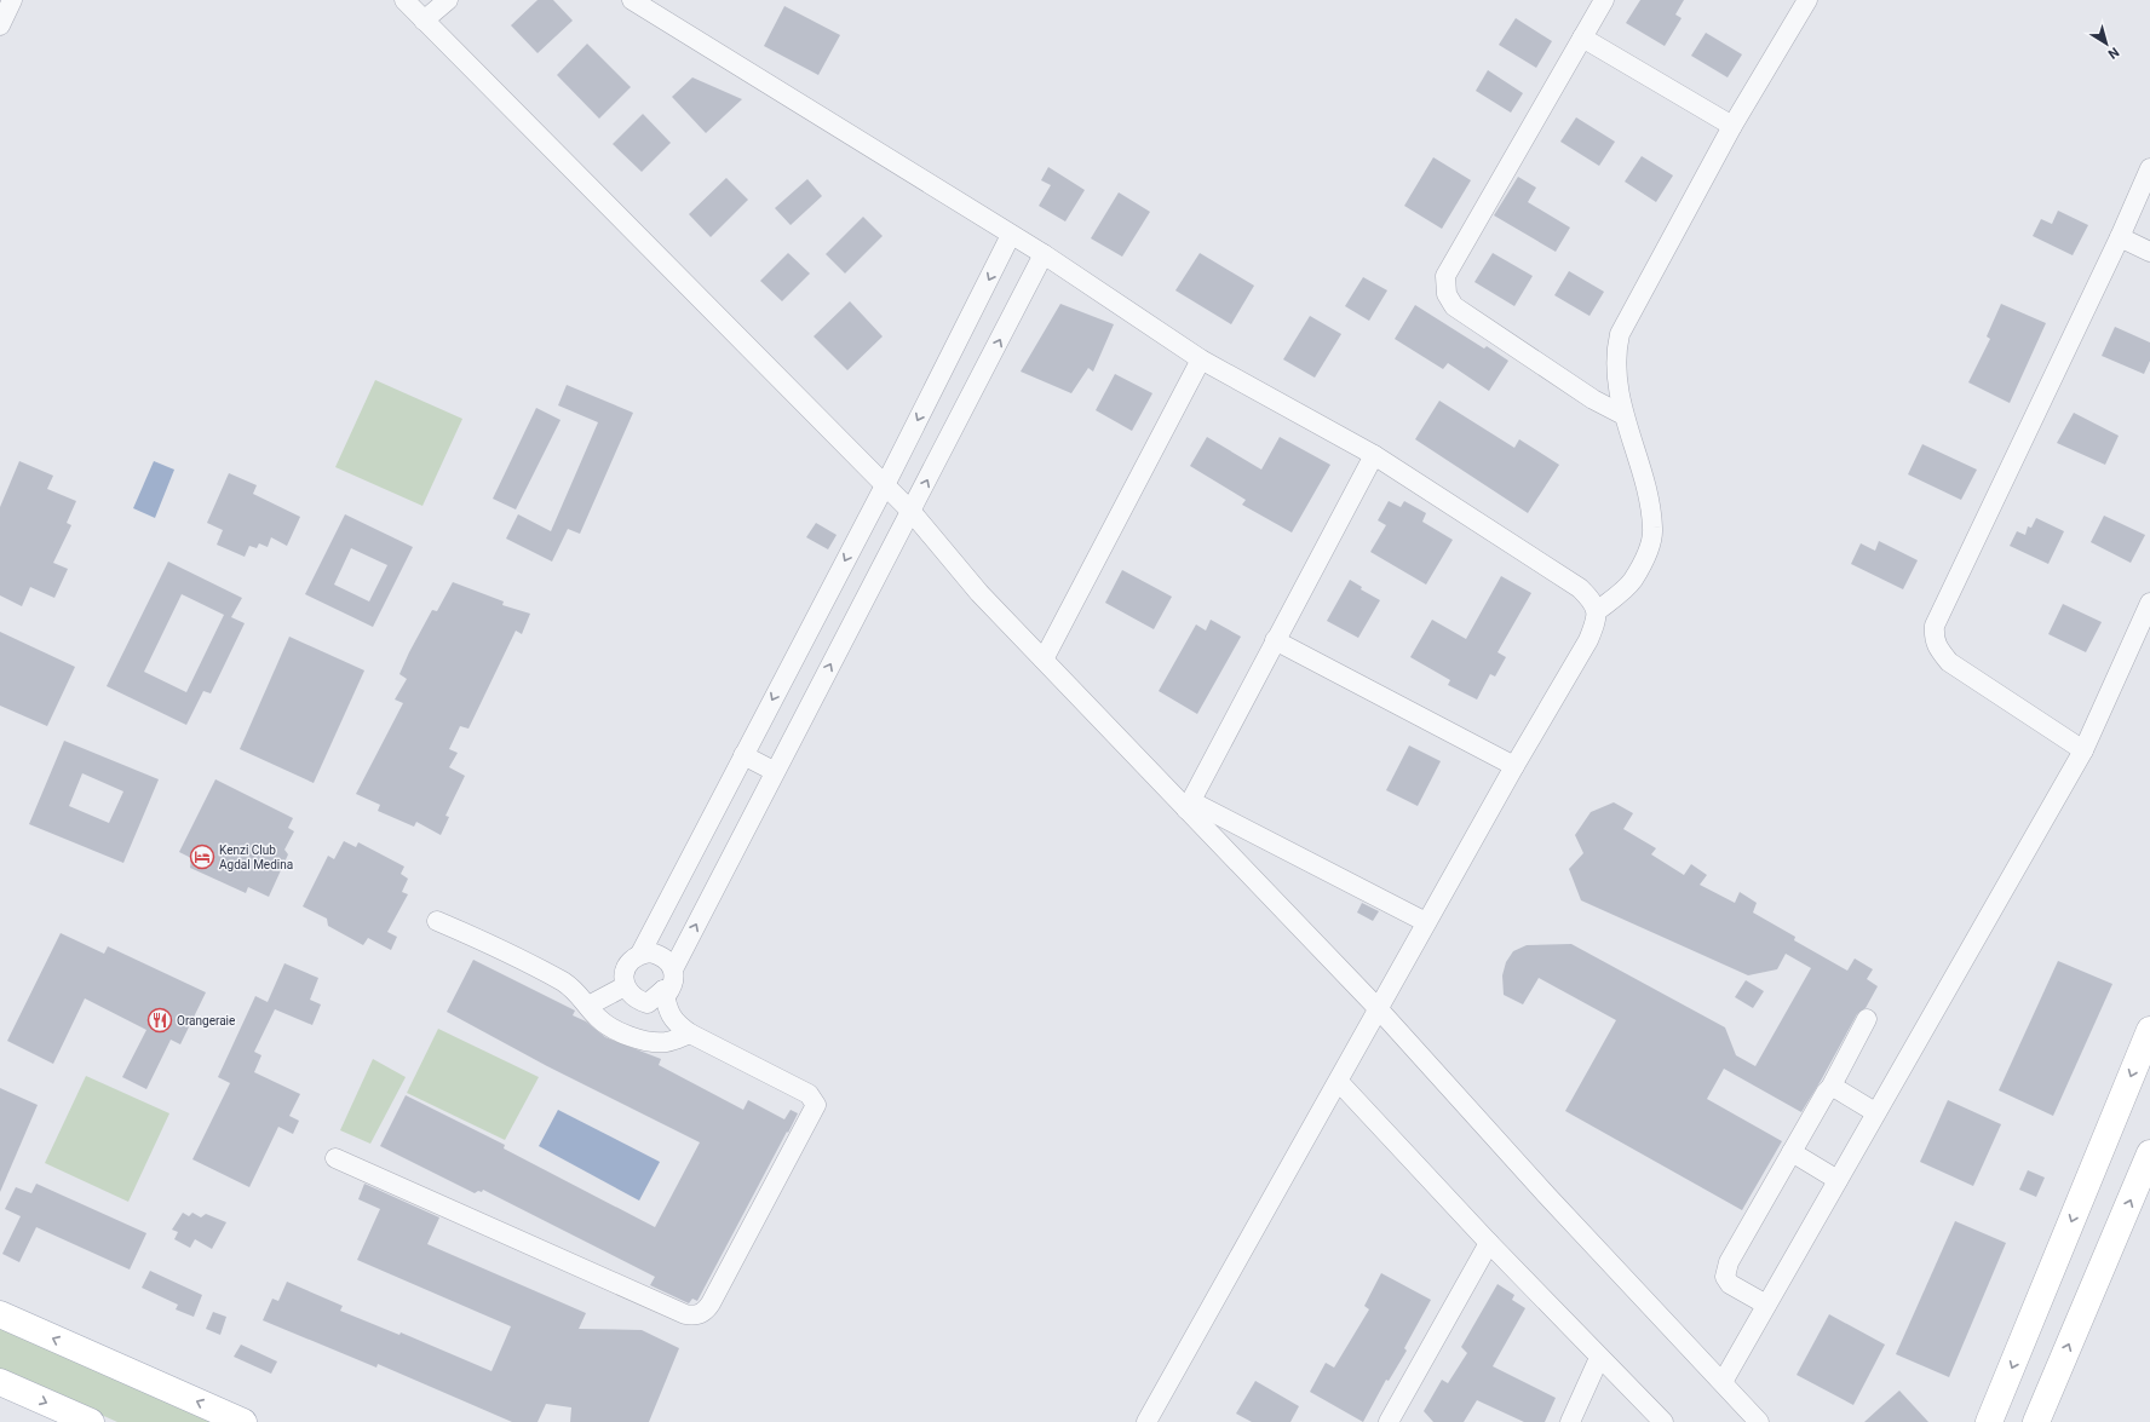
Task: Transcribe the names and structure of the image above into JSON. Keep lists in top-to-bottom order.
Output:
{
  "places": {
    "hotel": ["Kenzi Club Agdal Medina"],
    "restaurant": ["Orangeraie"]
  },
  "north": "bottom right"
}
